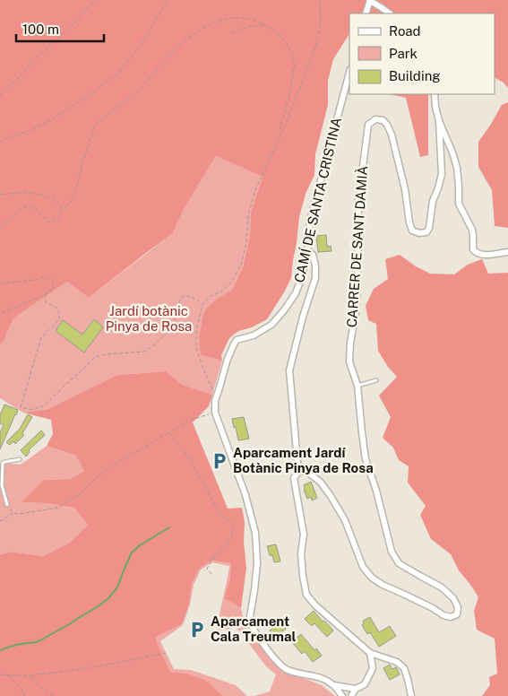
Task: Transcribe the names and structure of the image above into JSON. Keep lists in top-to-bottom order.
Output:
{
  "streets": {
    "street": ["CAMÍ DE SANTA CRISTINA", "CARRER DE SANT DAMIÀ"]
  },
  "parks": ["Jardí botànic Pinya de Rosa"],
  "places": {
    "parking": ["Aparcament Jardí Botànic Pinya de Rosa", "Aparcament Cala Treumal"]
  },
  "legend": ["Road", "Park", "Building"],
  "scale_bar": "100 m"
}
